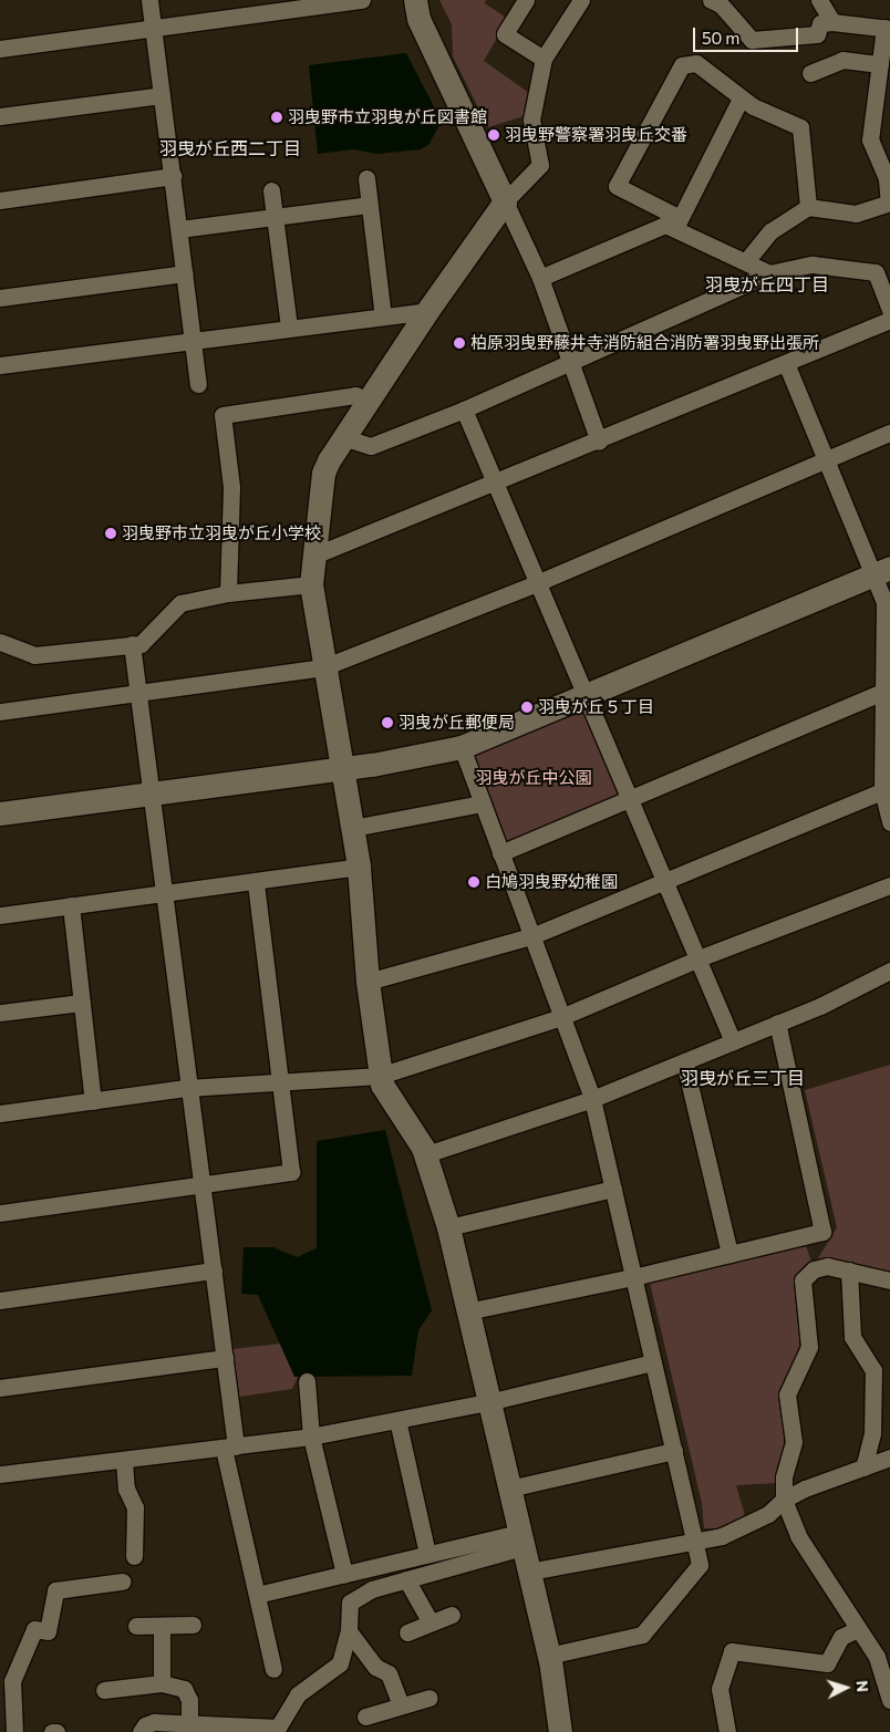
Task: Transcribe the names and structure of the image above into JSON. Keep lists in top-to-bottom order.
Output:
{
  "districts": ["羽曳が丘西二丁目", "羽曳が丘四丁目", "羽曳が丘三丁目"],
  "parks": ["羽曳が丘中公園"],
  "places": [
    "羽曳野市立羽曳が丘図書館",
    "羽曳野警察署羽曳丘交番",
    "柏原羽曳野藤井寺消防組合消防署羽曳野出張所",
    "羽曳野市立羽曳が丘小学校",
    "羽曳が丘５丁目",
    "羽曳が丘郵便局",
    "白鳩羽曳野幼稚園"
  ],
  "scale_bar": "50 m",
  "north": "right"
}
